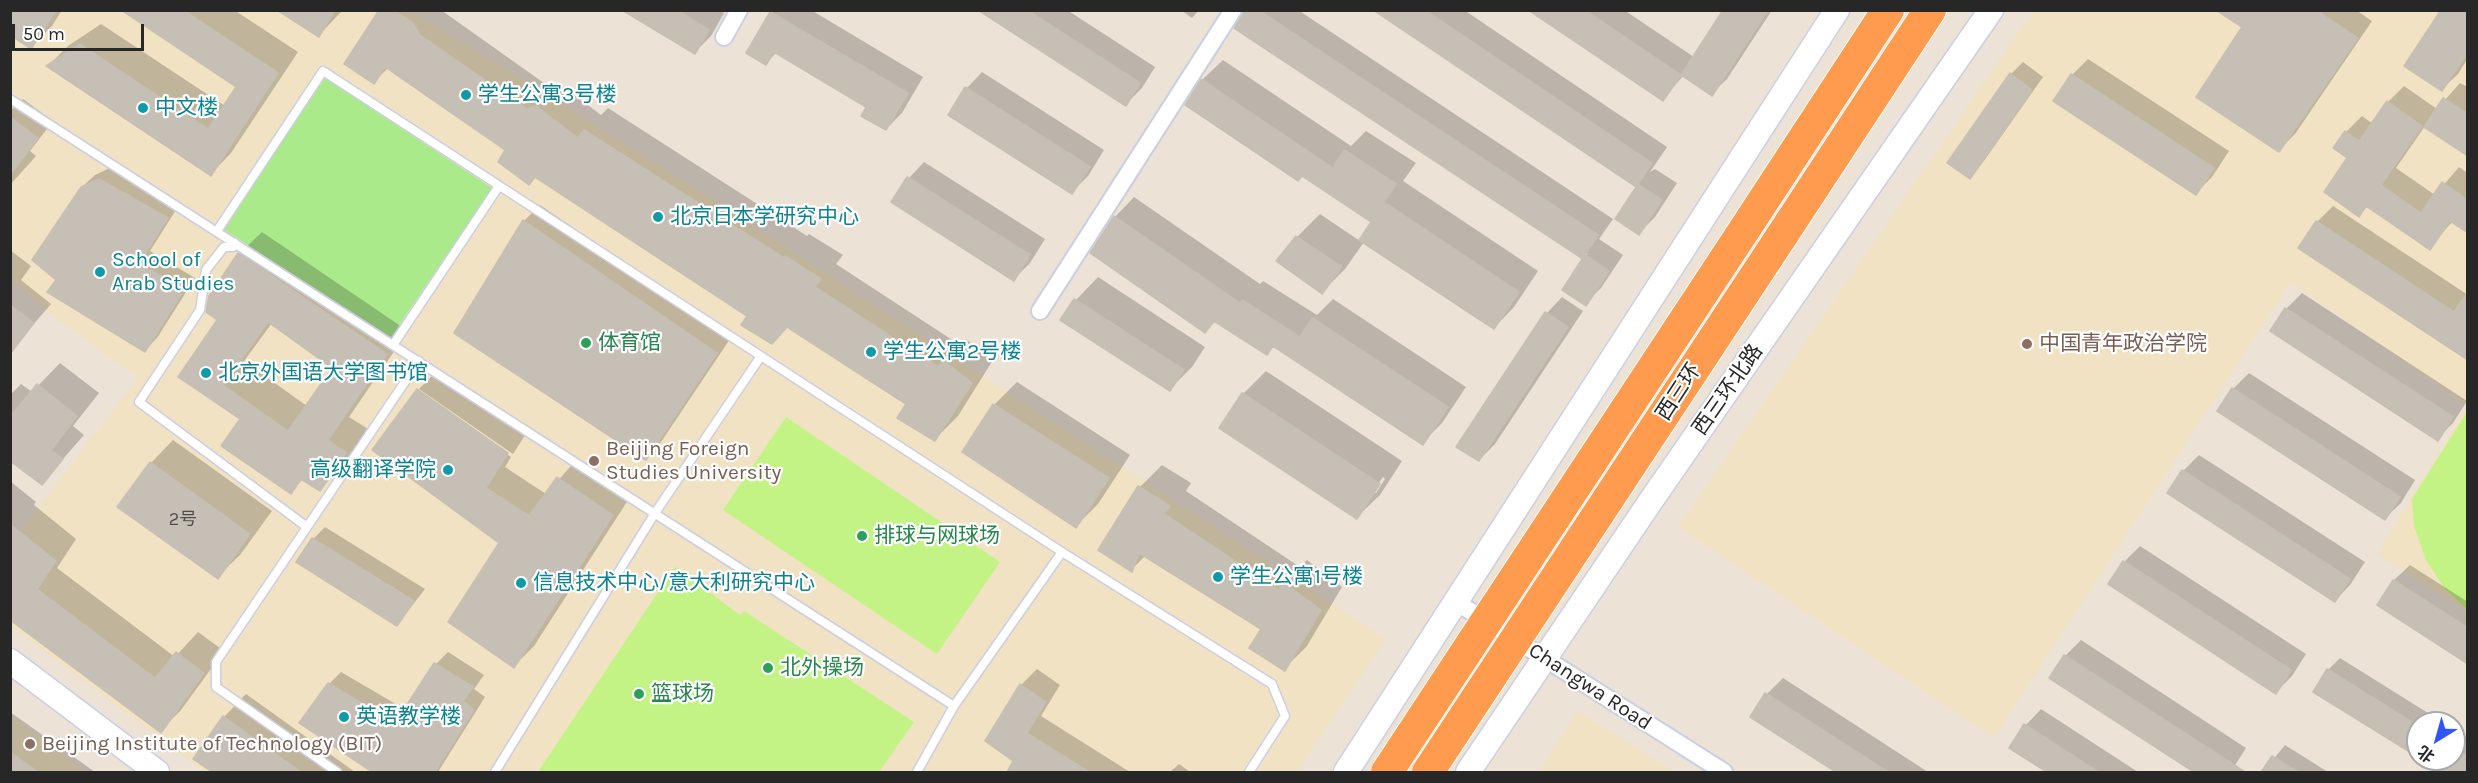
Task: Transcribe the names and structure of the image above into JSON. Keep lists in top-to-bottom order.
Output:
{
  "streets": {
    "highway": ["西三环"],
    "street": ["西三环北路", "Changwa Road"]
  },
  "crossings": [
    ["西三环北路", "Changwa Road"]
  ],
  "places": [
    "学生公寓3号楼",
    "中文楼",
    "北京日本学研究中心",
    "School of Arab Studies",
    "体育馆",
    "中国青年政治学院",
    "学生公寓2号楼",
    "北京外国语大学图书馆",
    "Beijing Foreign Studies University",
    "高级翻译学院",
    "排球与网球场",
    "学生公寓1号楼",
    "信息技术中心/意大利研究中心",
    "北外操场",
    "篮球场",
    "英语教学楼",
    "Beijing Institute of Technology (BIT)"
  ],
  "house_numbers": ["2号"],
  "scale_bar": "50 m",
  "north": "bottom left"
}
